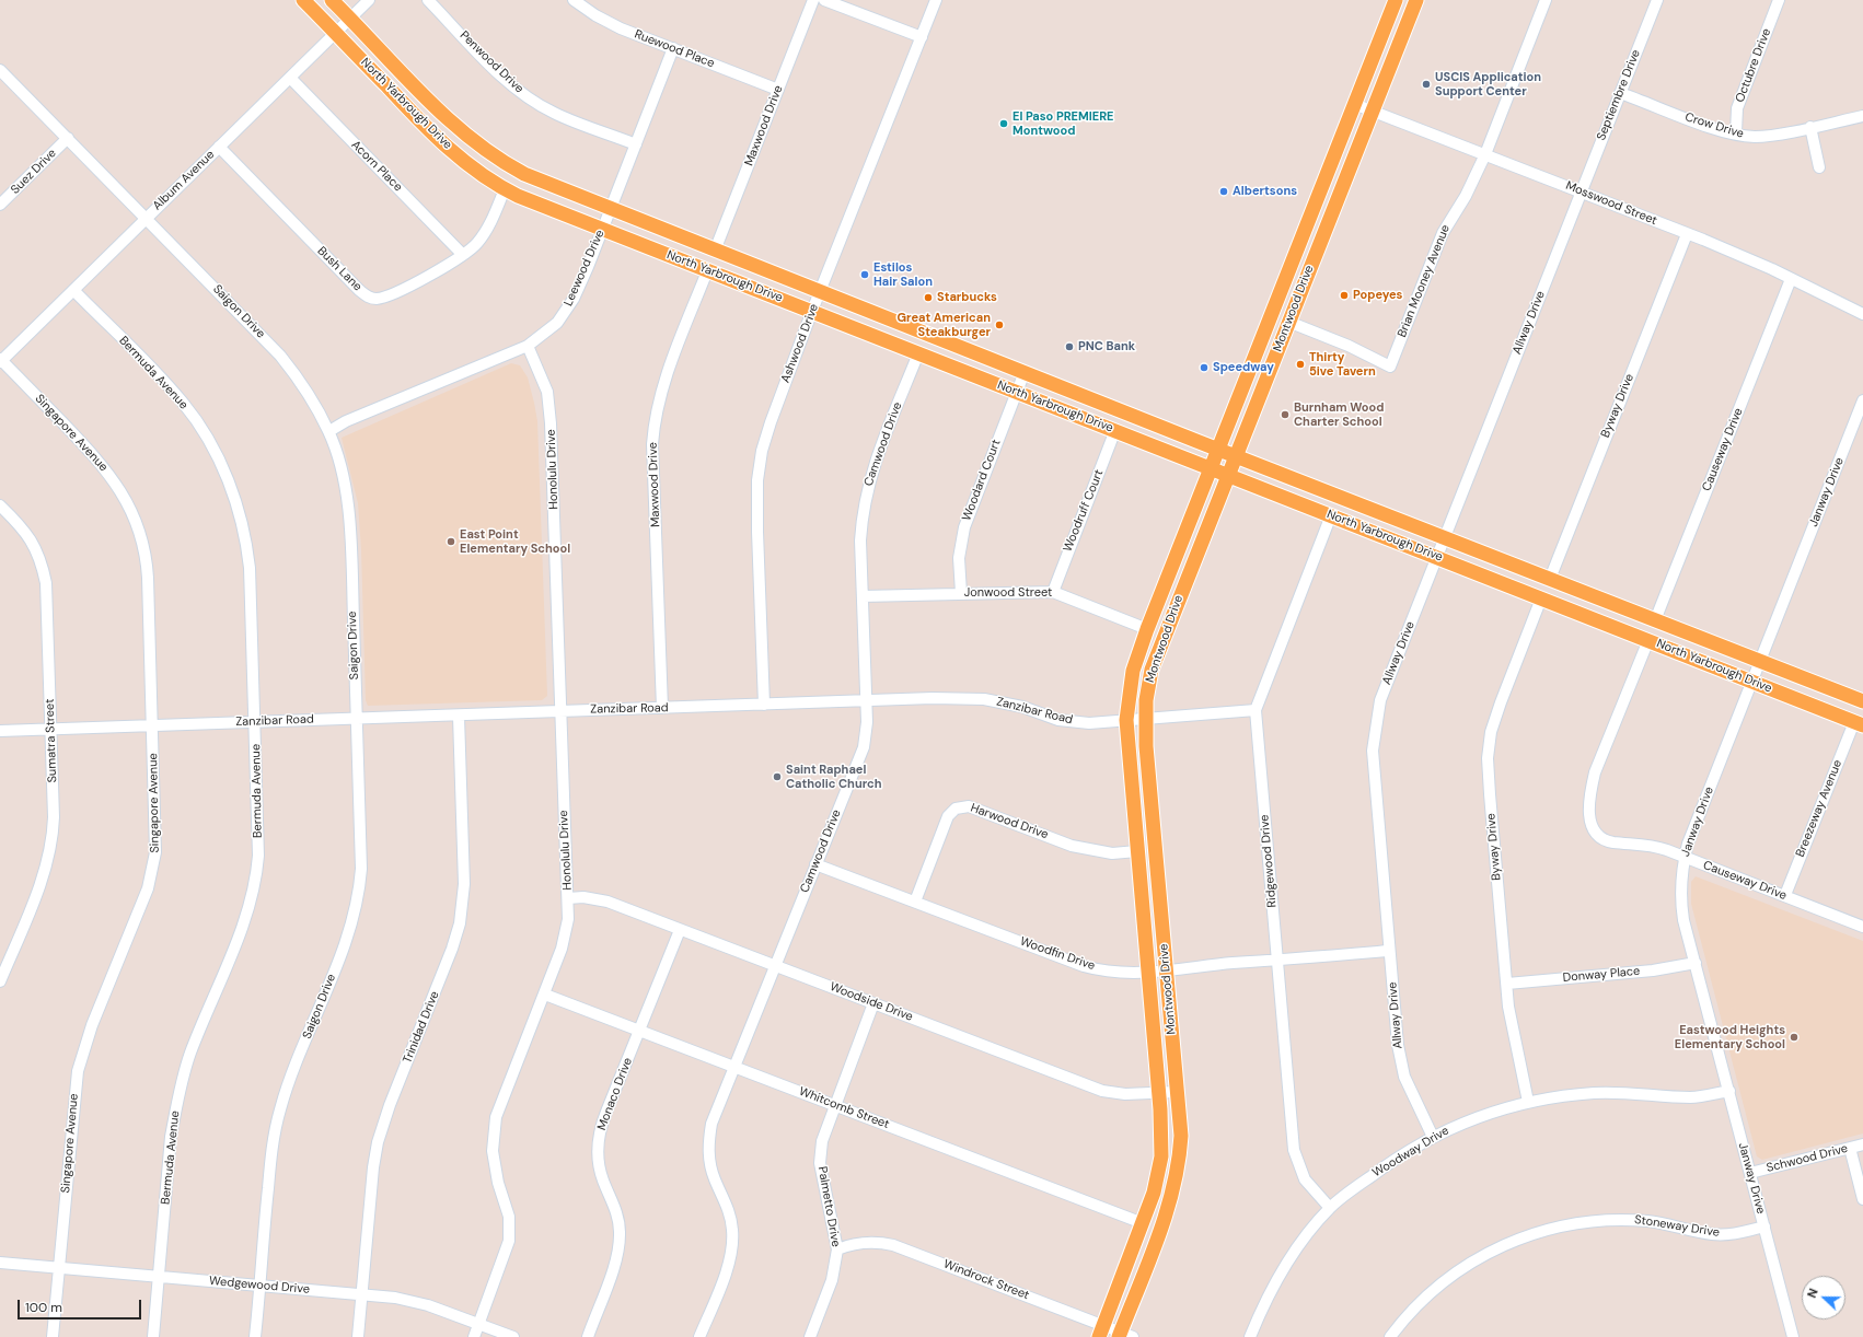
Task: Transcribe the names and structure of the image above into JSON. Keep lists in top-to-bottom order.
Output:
{
  "streets": {
    "main road": ["North Yarbrough Drive", "Montwood Drive"],
    "street": [
      "Ruewood Place",
      "Penwood Drive",
      "Octubre Drive",
      "Septiembre Drive",
      "Maxwood Drive",
      "Crow Drive",
      "Acorn Place",
      "Suez Drive",
      "Album Avenue",
      "Mosswood Street",
      "Leewood Drive",
      "Bush Lane",
      "Brian Mooney Avenue",
      "Saigon Drive",
      "Allway Drive",
      "Ashwood Drive",
      "Bermuda Avenue",
      "Byway Drive",
      "Singapore Avenue",
      "Camwood Drive",
      "Causeway Drive",
      "Honolulu Drive",
      "Woodard Court",
      "Janway Drive",
      "Woodruff Court",
      "Jonwood Street",
      "Zanzibar Road",
      "Sumatra Street",
      "Breezeway Avenue",
      "Harwood Drive",
      "Ridgewood Drive",
      "Woodfin Drive",
      "Donway Place",
      "Woodside Drive",
      "Trinidad Drive",
      "Monaco Drive",
      "Whitcomb Street",
      "Woodway Drive",
      "Schwood Drive",
      "Palmetto Drive",
      "Stoneway Drive",
      "Windrock Street",
      "Wedgewood Drive"
    ]
  },
  "crossings": [
    ["Ruewood Place", "Maxwood Drive"],
    ["Ruewood Place", "Leewood Drive"],
    ["Penwood Drive", "Leewood Drive"],
    ["Octubre Drive", "Crow Drive"],
    ["Septiembre Drive", "Crow Drive"],
    ["Septiembre Drive", "Mosswood Street"],
    ["Septiembre Drive", "Allway Drive"],
    ["North Yarbrough Drive", "Maxwood Drive"],
    ["North Yarbrough Drive", "Album Avenue"],
    ["North Yarbrough Drive", "Leewood Drive"],
    ["North Yarbrough Drive", "Bush Lane"],
    ["North Yarbrough Drive", "Montwood Drive"],
    ["North Yarbrough Drive", "Allway Drive"],
    ["North Yarbrough Drive", "Ashwood Drive"],
    ["North Yarbrough Drive", "Byway Drive"],
    ["North Yarbrough Drive", "Camwood Drive"],
    ["North Yarbrough Drive", "Causeway Drive"],
    ["North Yarbrough Drive", "Woodard Court"],
    ["North Yarbrough Drive", "Janway Drive"],
    ["North Yarbrough Drive", "Woodruff Court"],
    ["North Yarbrough Drive", "Breezeway Avenue"],
    ["North Yarbrough Drive", "Ridgewood Drive"],
    ["Maxwood Drive", "Zanzibar Road"],
    ["Acorn Place", "Album Avenue"],
    ["Acorn Place", "Bush Lane"],
    ["Suez Drive", "Saigon Drive"],
    ["Album Avenue", "Bush Lane"],
    ["Album Avenue", "Saigon Drive"],
    ["Album Avenue", "Bermuda Avenue"],
    ["Album Avenue", "Singapore Avenue"],
    ["Mosswood Street", "Brian Mooney Avenue"],
    ["Mosswood Street", "Montwood Drive"],
    ["Mosswood Street", "Allway Drive"],
    ["Mosswood Street", "Byway Drive"],
    ["Mosswood Street", "Causeway Drive"],
    ["Leewood Drive", "Saigon Drive"],
    ["Leewood Drive", "Honolulu Drive"],
    ["Brian Mooney Avenue", "Montwood Drive"],
    ["Montwood Drive", "Jonwood Street"],
    ["Montwood Drive", "Zanzibar Road"],
    ["Montwood Drive", "Harwood Drive"],
    ["Montwood Drive", "Woodfin Drive"],
    ["Montwood Drive", "Woodside Drive"],
    ["Montwood Drive", "Whitcomb Street"],
    ["Montwood Drive", "Windrock Street"],
    ["Saigon Drive", "Zanzibar Road"],
    ["Saigon Drive", "Wedgewood Drive"],
    ["Allway Drive", "Woodfin Drive"],
    ["Allway Drive", "Woodway Drive"],
    ["Ashwood Drive", "Zanzibar Road"],
    ["Bermuda Avenue", "Zanzibar Road"],
    ["Bermuda Avenue", "Wedgewood Drive"],
    ["Byway Drive", "Donway Place"],
    ["Byway Drive", "Woodway Drive"],
    ["Singapore Avenue", "Zanzibar Road"],
    ["Singapore Avenue", "Wedgewood Drive"],
    ["Camwood Drive", "Jonwood Street"],
    ["Camwood Drive", "Zanzibar Road"],
    ["Camwood Drive", "Woodfin Drive"],
    ["Camwood Drive", "Woodside Drive"],
    ["Camwood Drive", "Whitcomb Street"],
    ["Causeway Drive", "Janway Drive"],
    ["Causeway Drive", "Breezeway Avenue"],
    ["Honolulu Drive", "Zanzibar Road"],
    ["Honolulu Drive", "Woodside Drive"],
    ["Honolulu Drive", "Whitcomb Street"],
    ["Honolulu Drive", "Wedgewood Drive"],
    ["Woodard Court", "Jonwood Street"],
    ["Janway Drive", "Donway Place"],
    ["Janway Drive", "Woodway Drive"],
    ["Janway Drive", "Schwood Drive"],
    ["Janway Drive", "Stoneway Drive"],
    ["Woodruff Court", "Jonwood Street"],
    ["Zanzibar Road", "Sumatra Street"],
    ["Zanzibar Road", "Ridgewood Drive"],
    ["Zanzibar Road", "Trinidad Drive"],
    ["Harwood Drive", "Woodfin Drive"],
    ["Ridgewood Drive", "Woodfin Drive"],
    ["Ridgewood Drive", "Woodway Drive"],
    ["Woodside Drive", "Monaco Drive"],
    ["Woodside Drive", "Palmetto Drive"],
    ["Trinidad Drive", "Wedgewood Drive"],
    ["Monaco Drive", "Whitcomb Street"],
    ["Whitcomb Street", "Palmetto Drive"],
    ["Palmetto Drive", "Windrock Street"]
  ],
  "places": [
    "USCIS Application Support Center",
    "El Paso PREMIERE Montwood",
    "Albertsons",
    "Estilos Hair Salon",
    "Popeyes",
    "Starbucks",
    "Great American Steakburger",
    "PNC Bank",
    "Thirty 5ive Tavern",
    "Speedway",
    "Burnham Wood Charter School",
    "East Point Elementary School",
    "Saint Raphael Catholic Church",
    "Eastwood Heights Elementary School"
  ],
  "scale_bar": "100 m",
  "north": "left"
}
